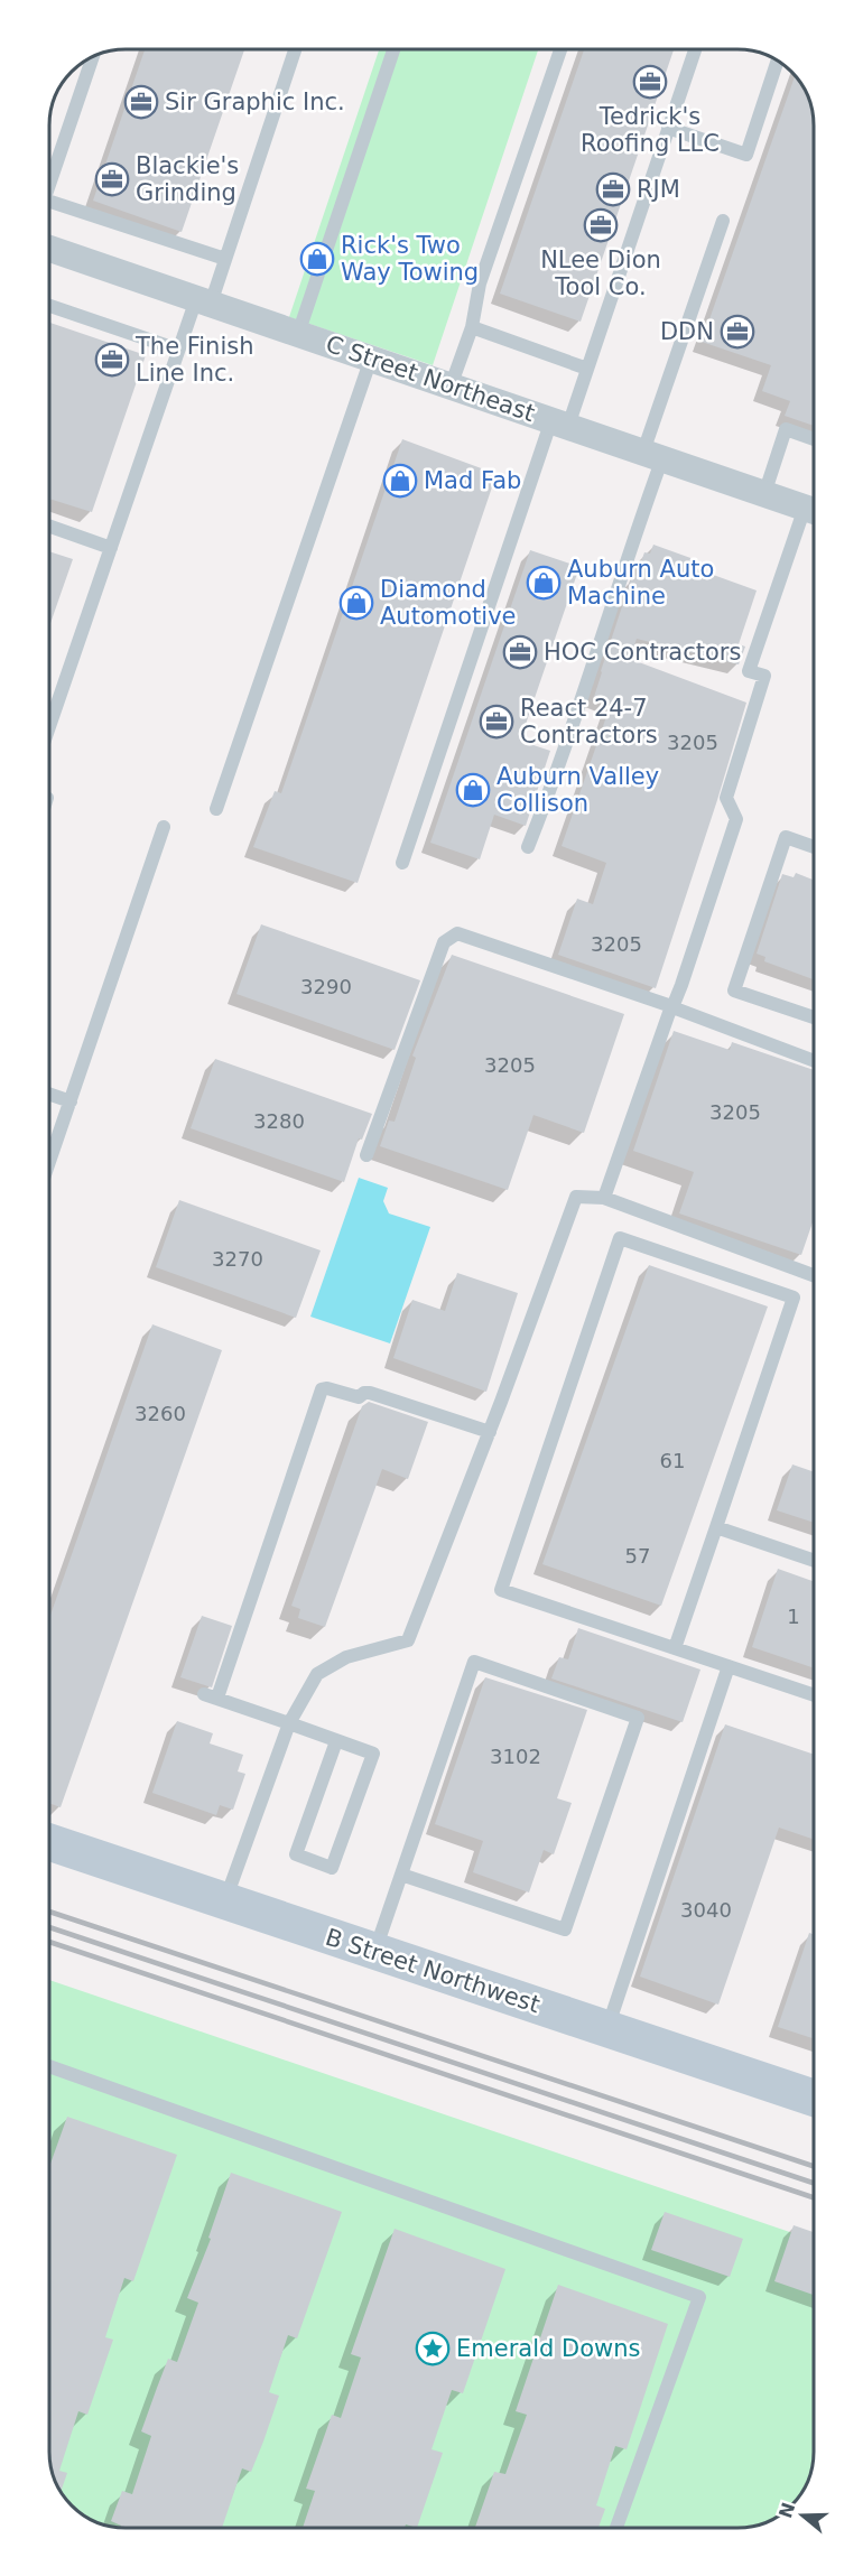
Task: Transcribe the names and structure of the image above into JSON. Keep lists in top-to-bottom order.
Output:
{
  "streets": {
    "street": ["C Street Northeast", "B Street Northwest"]
  },
  "places": {
    "office": [
      "Tedrick's Roofing LLC",
      "Sir Graphic Inc.",
      "Blackie's Grinding",
      "RJM",
      "NLee Dion Tool Co.",
      "DDN",
      "The Finish Line Inc.",
      "HOC Contractors",
      "React 24-7 Contractors"
    ],
    "shop": [
      "Rick's Two Way Towing",
      "Mad Fab",
      "Auburn Auto Machine",
      "Diamond Automotive",
      "Auburn Valley Collison"
    ],
    "place": ["Emerald Downs"]
  },
  "house_numbers": [
    "3205",
    "3205",
    "3290",
    "3205",
    "3205",
    "3280",
    "3270",
    "3260",
    "61",
    "57",
    "1",
    "3102",
    "3040"
  ],
  "north": "left"
}
